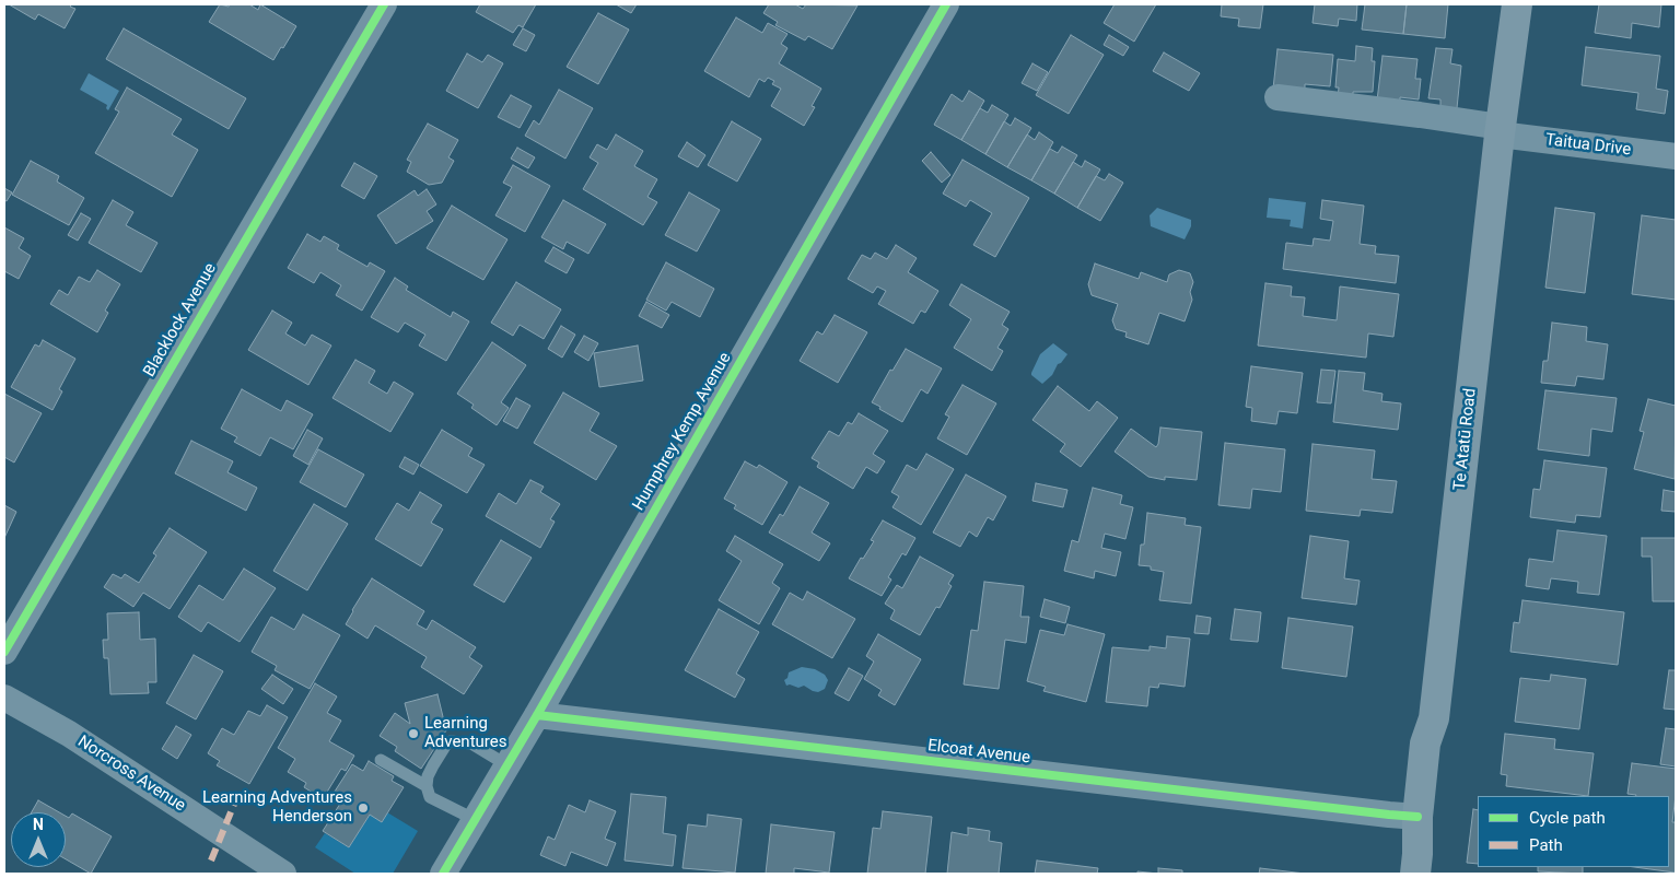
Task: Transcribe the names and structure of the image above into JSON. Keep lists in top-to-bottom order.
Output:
{
  "streets": {
    "main road": ["Te Atatū Road"],
    "street": [
      "Taitua Drive",
      "Blacklock Avenue",
      "Humphrey Kemp Avenue",
      "Elcoat Avenue",
      "Norcross Avenue"
    ]
  },
  "crossings": [
    ["Taitua Drive", "Te Atatū Road"],
    ["Humphrey Kemp Avenue", "Elcoat Avenue"],
    ["Te Atatū Road", "Elcoat Avenue"]
  ],
  "places": ["Learning Adventures", "Learning Adventures Henderson"],
  "legend": ["Cycle path", "Path"],
  "north": "top"
}
